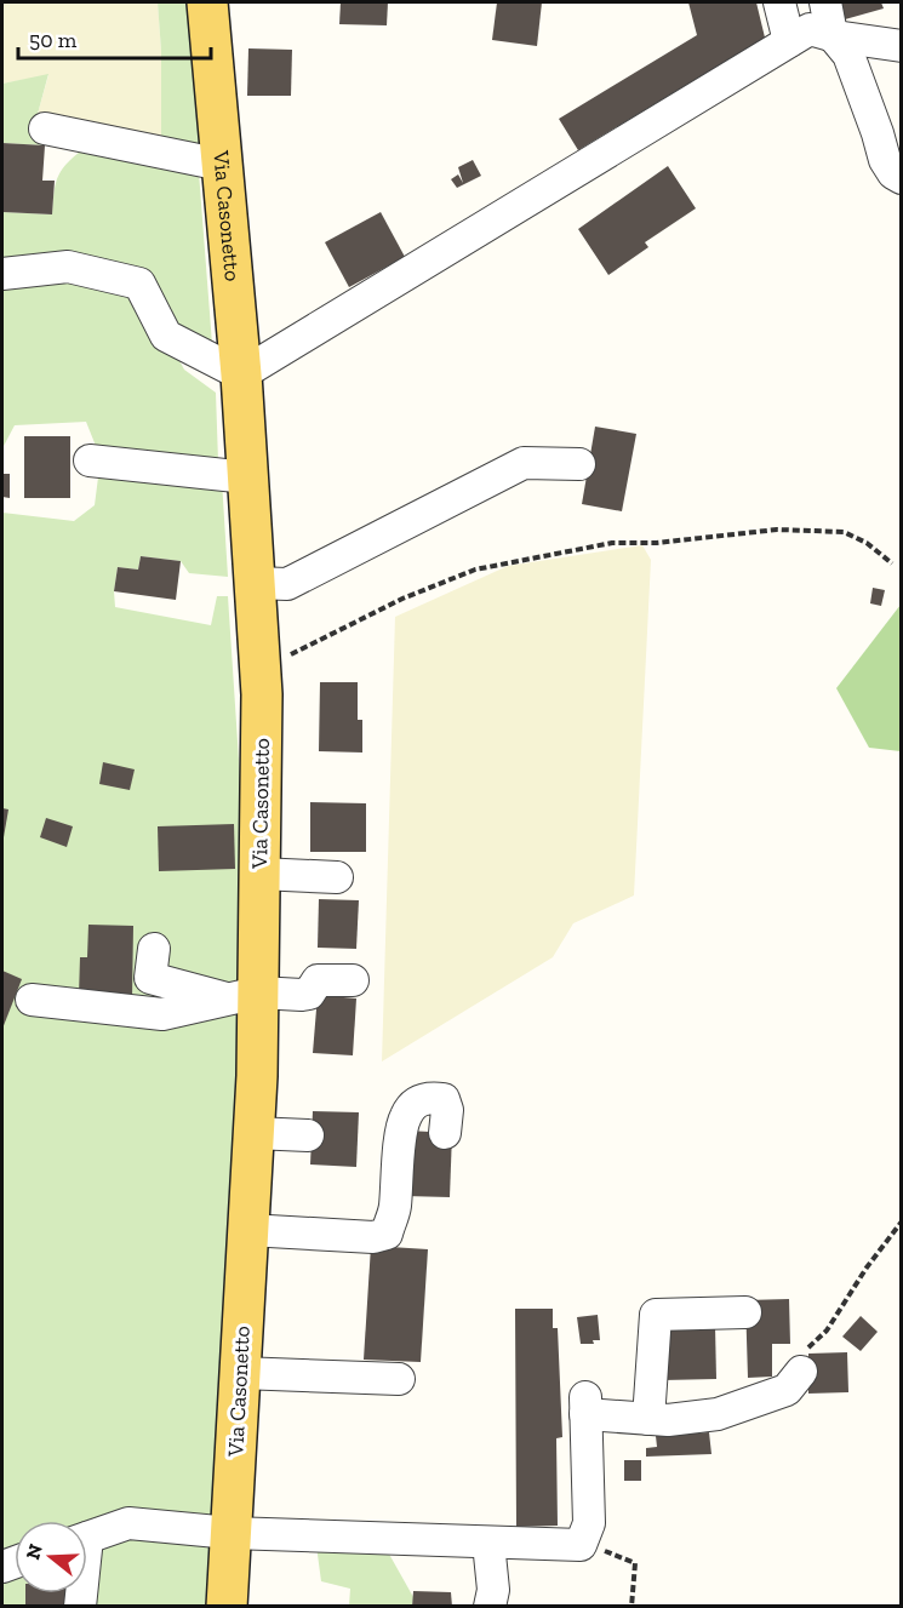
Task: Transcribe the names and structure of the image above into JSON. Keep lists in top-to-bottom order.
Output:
{
  "streets": {
    "main road": ["Via Casonetto"]
  },
  "scale_bar": "50 m",
  "north": "left"
}
